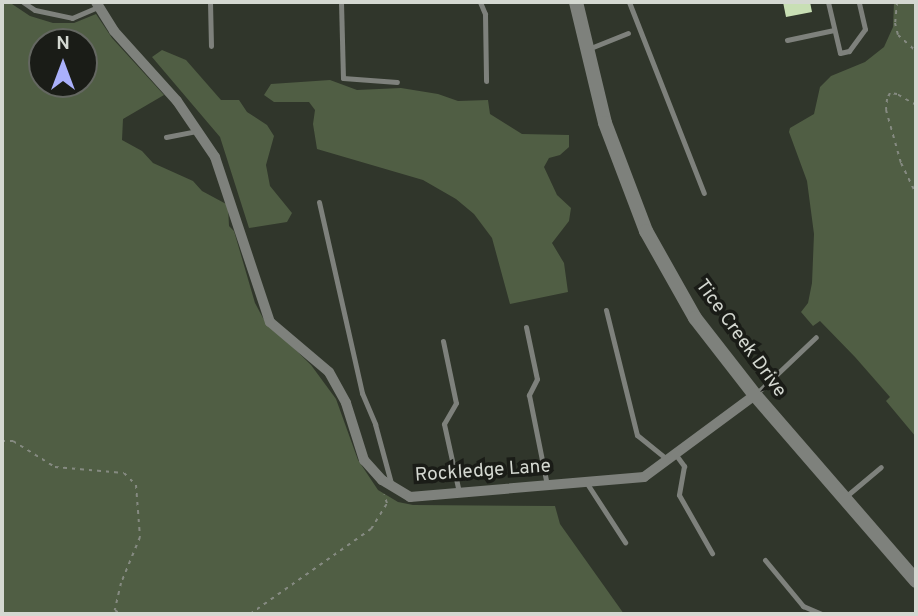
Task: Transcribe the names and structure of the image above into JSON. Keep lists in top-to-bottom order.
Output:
{
  "streets": {
    "street": ["Tice Creek Drive", "Rockledge Lane"]
  },
  "crossings": [
    ["Tice Creek Drive", "Rockledge Lane"]
  ],
  "north": "top"
}
